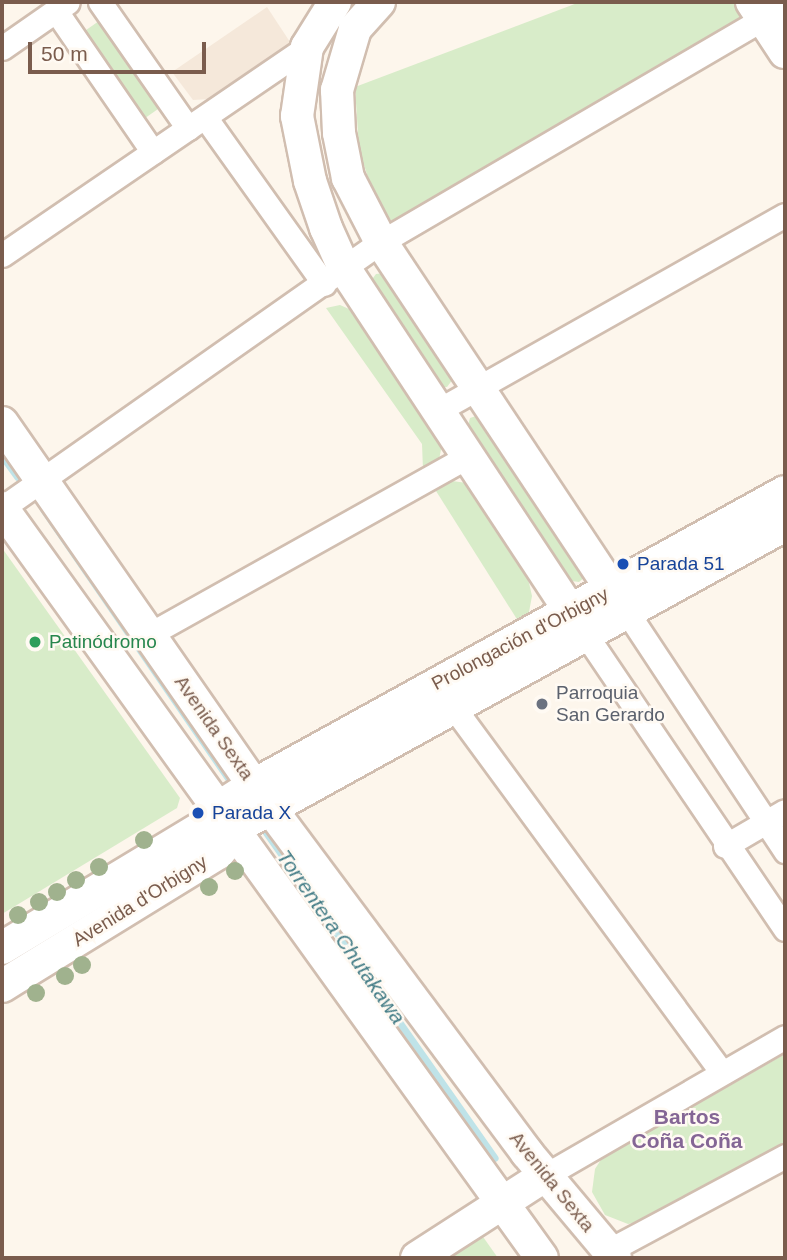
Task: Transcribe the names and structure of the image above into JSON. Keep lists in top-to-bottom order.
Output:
{
  "streets": {
    "main road": ["Prolongación d'Orbigny", "Avenida Sexta", "Avenida d'Orbigny"]
  },
  "crossings": [
    ["Prolongación d'Orbigny", "Avenida Sexta"],
    ["Prolongación d'Orbigny", "Avenida d'Orbigny"],
    ["Avenida Sexta", "Avenida d'Orbigny"]
  ],
  "districts": ["Bartos Coña Coña"],
  "water": ["Torrentera Chutakawa"],
  "places": [
    "Parada 51",
    "Patinódromo",
    "Parroquia San Gerardo",
    "Parada X"
  ],
  "scale_bar": "50 m"
}
